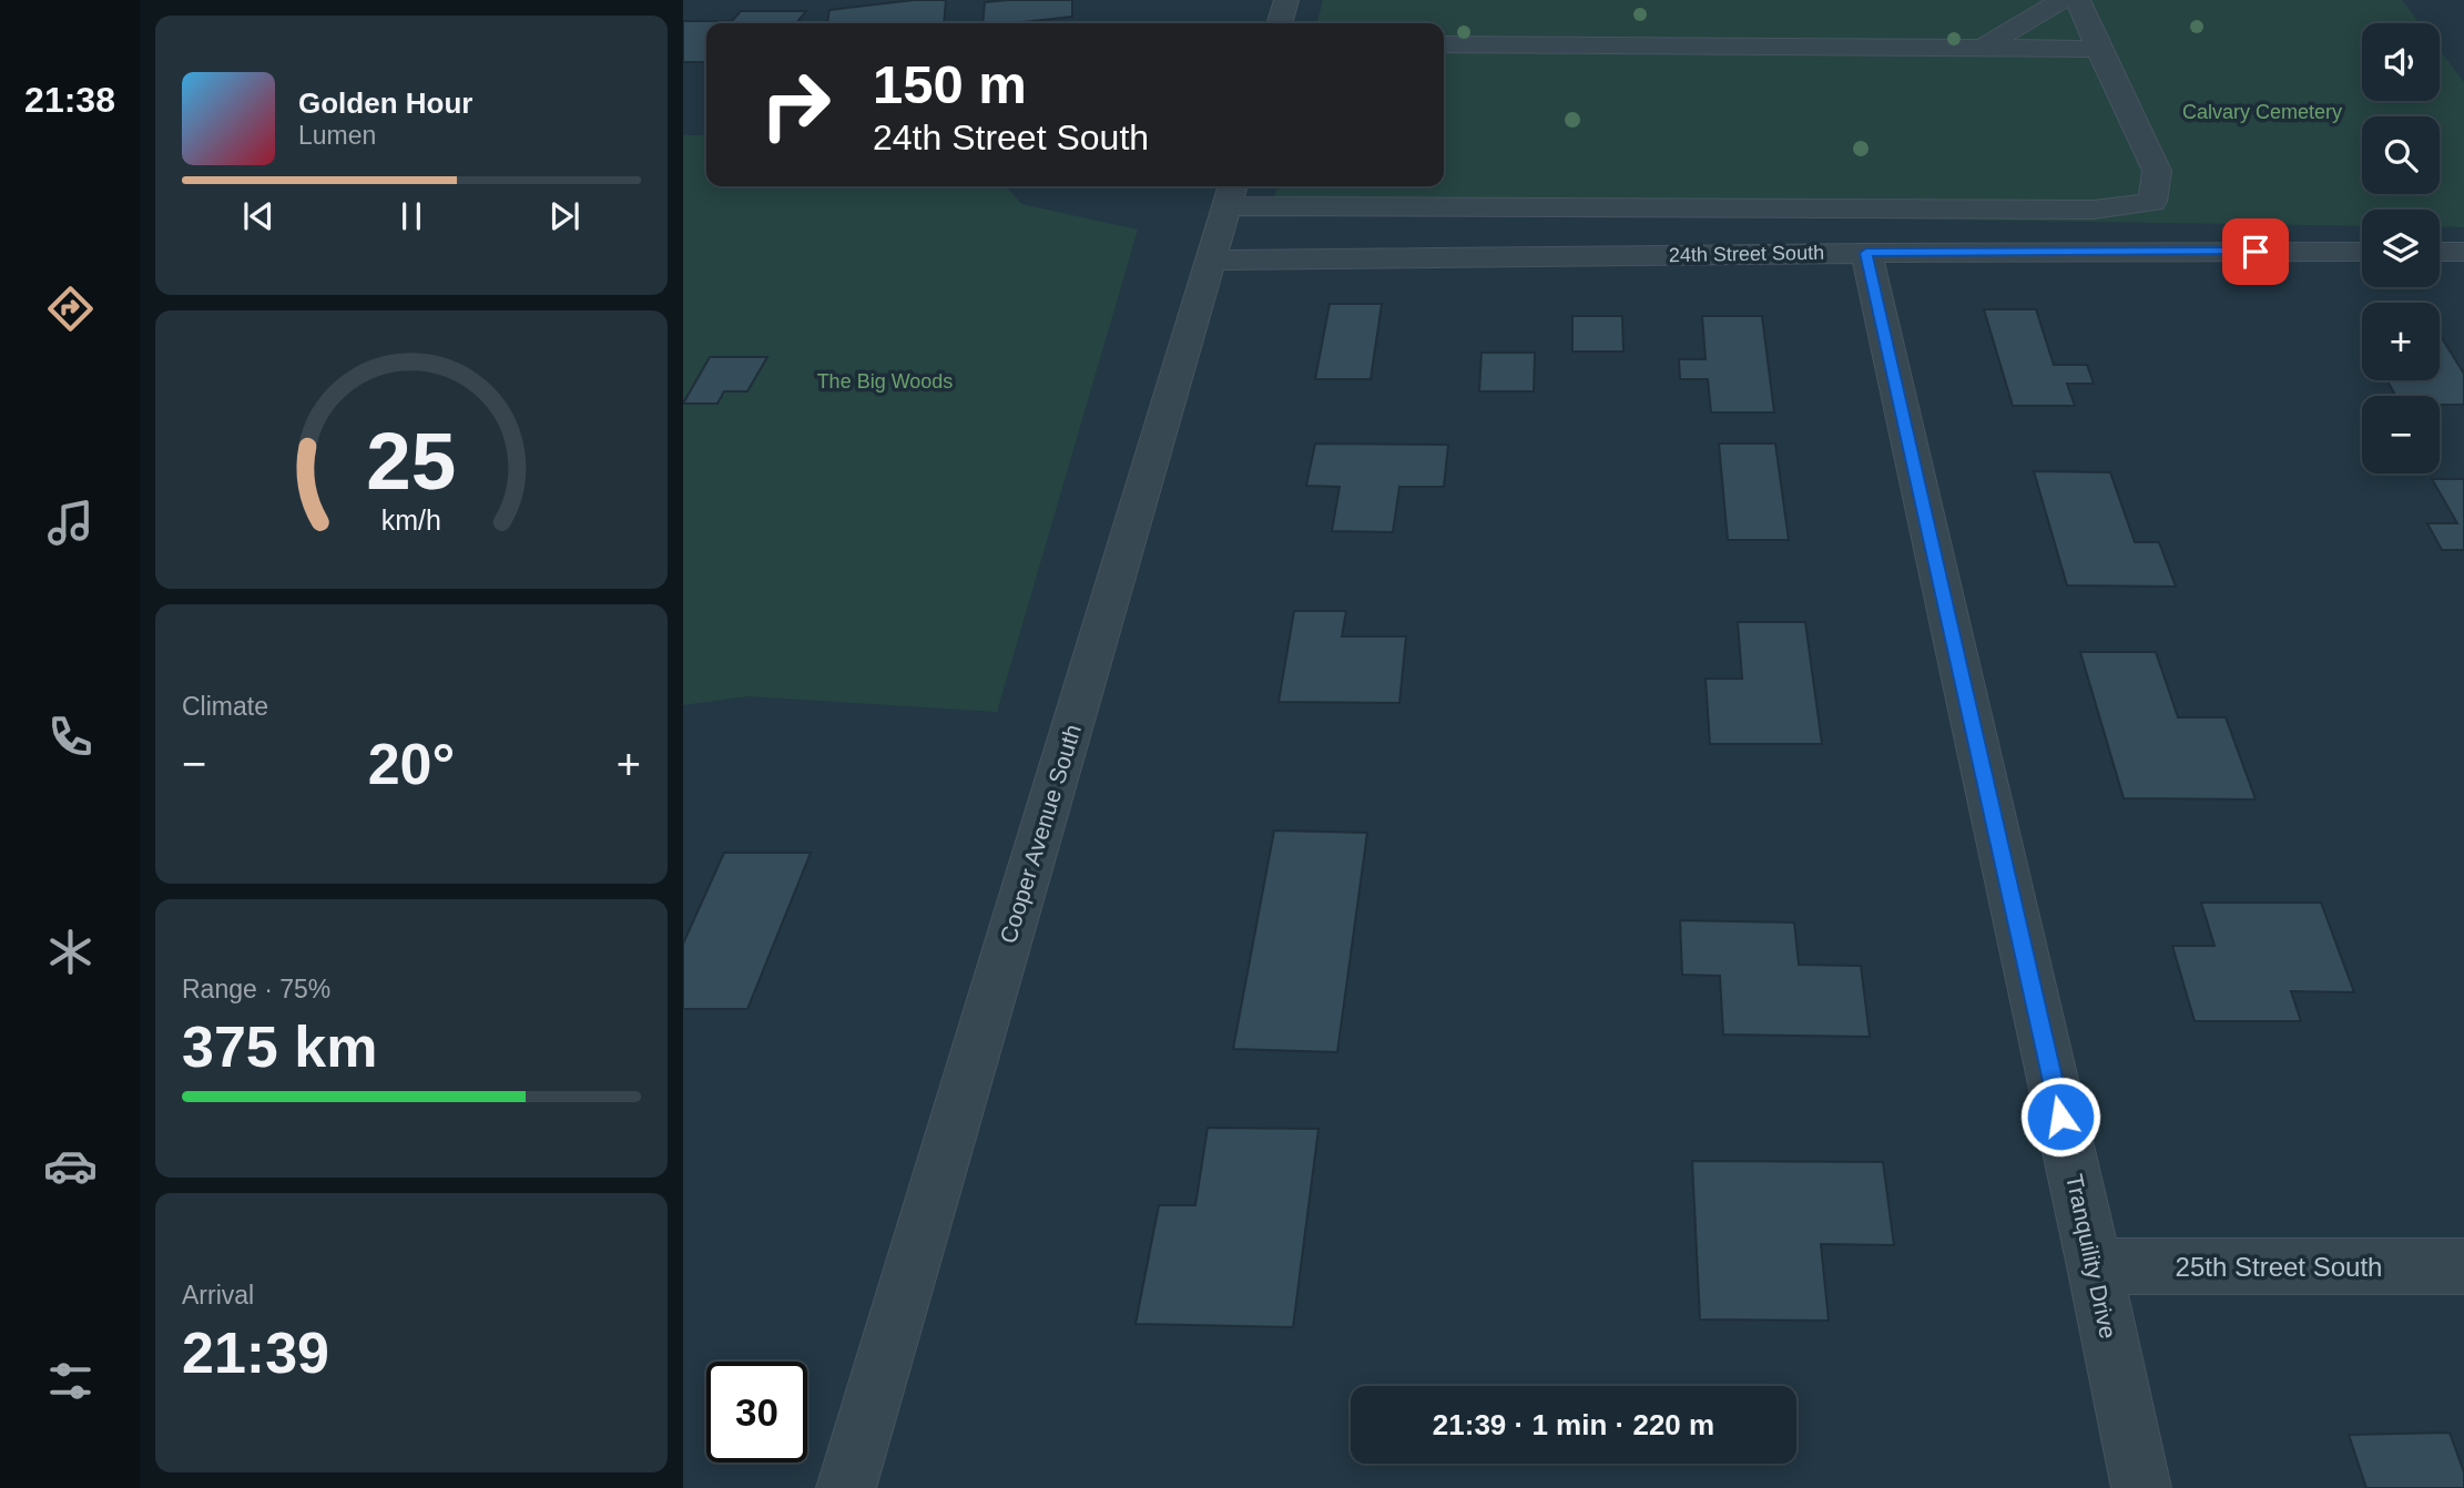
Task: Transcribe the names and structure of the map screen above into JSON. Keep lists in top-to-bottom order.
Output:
{
  "streets": {
    "street": [
      "24th Street South",
      "Cooper Avenue South",
      "Tranquility Drive",
      "25th Street South"
    ]
  },
  "crossings": [
    ["24th Street South", "Cooper Avenue South"],
    ["24th Street South", "Tranquility Drive"],
    ["Tranquility Drive", "25th Street South"]
  ],
  "parks": ["Calvary Cemetery", "The Big Woods"],
  "page": {
    "tabs": "21:38",
    "map_buttons": ["+", "−"],
    "turn": ["150 m", "24th Street South"],
    "song": ["Golden Hour", "Lumen"],
    "tile": [
      "Climate",
      ["Range · 75%", "375 km"],
      ["Arrival", "21:39"]
    ],
    "heat": ["−", "20°", "+"],
    "limit": "30",
    "trip": "21:39 · 1 min · 220 m",
    "gauge": ["25", "km/h"]
  }
}
